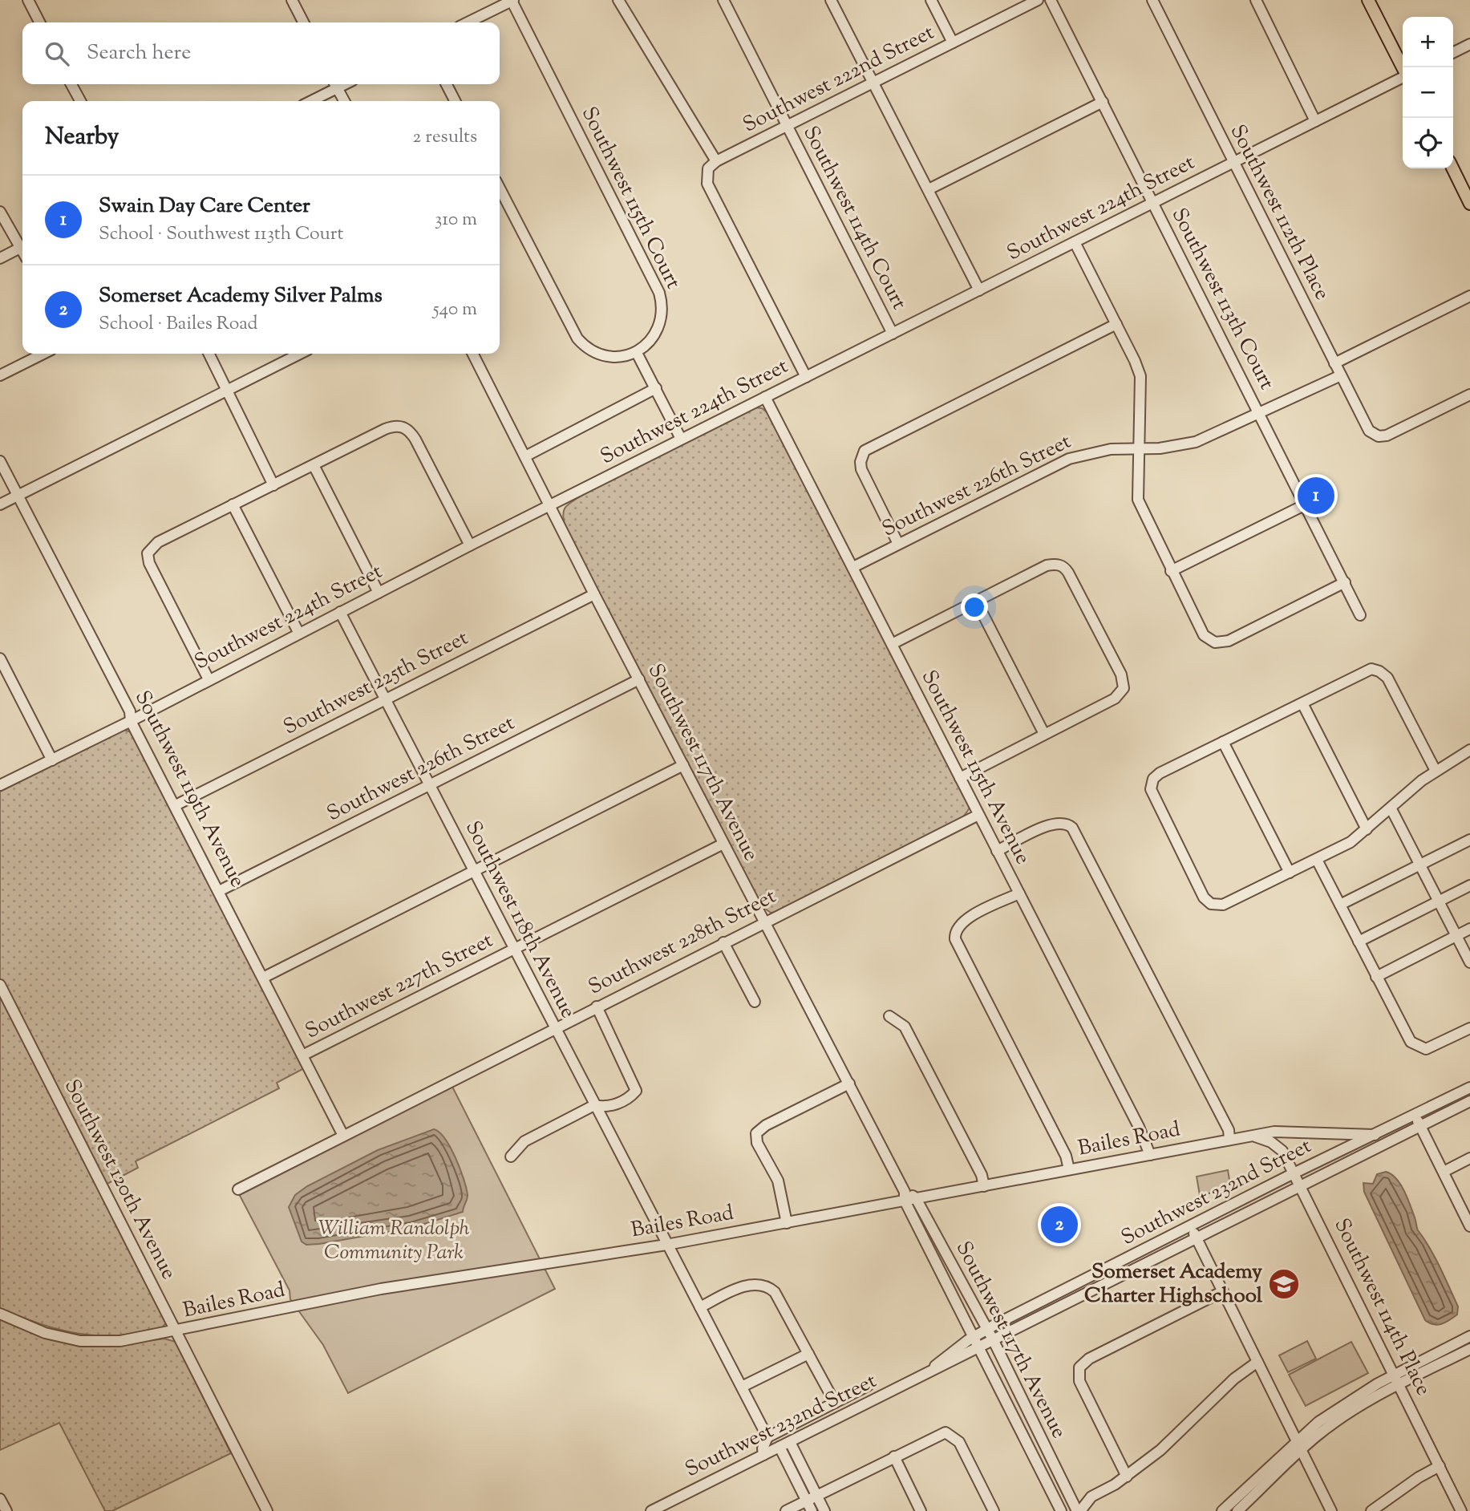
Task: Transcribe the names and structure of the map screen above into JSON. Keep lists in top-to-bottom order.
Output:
{
  "streets": {
    "street": [
      "Southwest 222nd Street",
      "Southwest 115th Court",
      "Southwest 224th Street",
      "Southwest 112th Place",
      "Southwest 114th Court",
      "Southwest 113th Court",
      "Southwest 226th Street",
      "Southwest 225th Street",
      "Southwest 117th Avenue",
      "Southwest 115th Avenue",
      "Southwest 119th Avenue",
      "Southwest 118th Avenue",
      "Southwest 228th Street",
      "Southwest 227th Street",
      "Bailes Road",
      "Southwest 120th Avenue",
      "Southwest 232nd Street",
      "Southwest 114th Place"
    ]
  },
  "crossings": [
    ["Southwest 222nd Street", "Southwest 114th Court"],
    ["Southwest 224th Street", "Southwest 112th Place"],
    ["Southwest 224th Street", "Southwest 114th Court"],
    ["Southwest 224th Street", "Southwest 113th Court"],
    ["Southwest 224th Street", "Southwest 117th Avenue"],
    ["Southwest 224th Street", "Southwest 115th Avenue"],
    ["Southwest 224th Street", "Southwest 119th Avenue"],
    ["Southwest 224th Street", "Southwest 118th Avenue"],
    ["Southwest 112th Place", "Southwest 226th Street"],
    ["Southwest 113th Court", "Southwest 226th Street"],
    ["Southwest 226th Street", "Southwest 117th Avenue"],
    ["Southwest 226th Street", "Southwest 115th Avenue"],
    ["Southwest 226th Street", "Southwest 119th Avenue"],
    ["Southwest 226th Street", "Southwest 118th Avenue"],
    ["Southwest 225th Street", "Southwest 117th Avenue"],
    ["Southwest 225th Street", "Southwest 119th Avenue"],
    ["Southwest 225th Street", "Southwest 118th Avenue"],
    ["Southwest 117th Avenue", "Southwest 228th Street"],
    ["Southwest 117th Avenue", "Southwest 227th Street"],
    ["Southwest 117th Avenue", "Bailes Road"],
    ["Southwest 117th Avenue", "Southwest 232nd Street"],
    ["Southwest 115th Avenue", "Southwest 228th Street"],
    ["Southwest 115th Avenue", "Bailes Road"],
    ["Southwest 119th Avenue", "Southwest 228th Street"],
    ["Southwest 119th Avenue", "Southwest 227th Street"],
    ["Southwest 118th Avenue", "Southwest 228th Street"],
    ["Southwest 118th Avenue", "Southwest 227th Street"],
    ["Southwest 118th Avenue", "Bailes Road"],
    ["Bailes Road", "Southwest 120th Avenue"],
    ["Bailes Road", "Southwest 232nd Street"],
    ["Southwest 232nd Street", "Southwest 114th Place"]
  ],
  "parks": ["William Randolph Community Park"],
  "places": {
    "school or university": ["Somerset Academy Charter Highschool"]
  },
  "page": {
    "map_buttons": ["+", "−"],
    "search": "Search here",
    "heading": ["Nearby", "2 results"],
    "list": [
      {
        "mark": "1",
        "name": "Swain Day Care Center",
        "note": "School · Southwest 113th Court",
        "value": "310 m"
      },
      {
        "mark": "2",
        "name": "Somerset Academy Silver Palms",
        "note": "School · Bailes Road",
        "value": "540 m"
      }
    ],
    "pins": ["1", "2"]
  }
}
